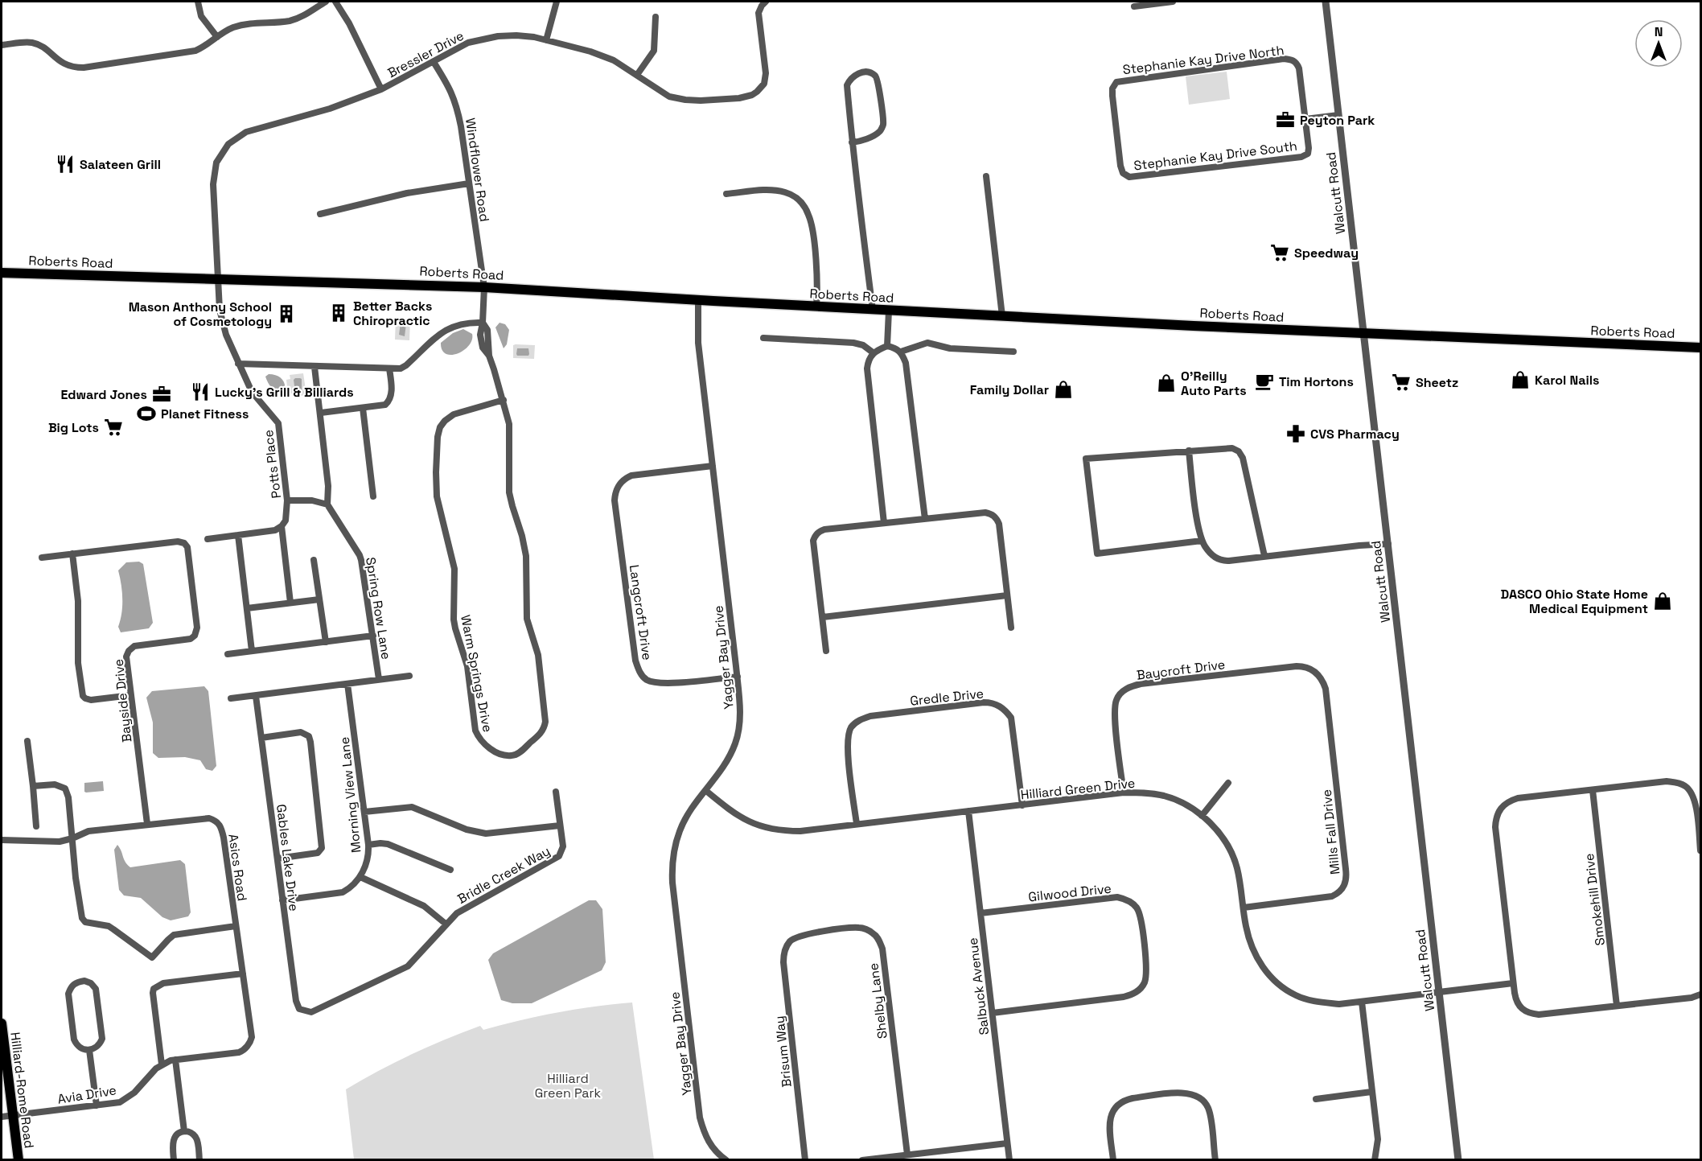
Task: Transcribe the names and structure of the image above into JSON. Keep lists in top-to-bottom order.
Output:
{
  "streets": {
    "main road": ["Roberts Road", "Hilliard-Rome Road"],
    "street": [
      "Bressler Drive",
      "Stephanie Kay Drive North",
      "Stephanie Kay Drive South",
      "Windflower Road",
      "Walcutt Road",
      "Potts Place",
      "Spring Row Lane",
      "Langcroft Drive",
      "Yagger Bay Drive",
      "Baycroft Drive",
      "Warm Springs Drive",
      "Gredle Drive",
      "Bayside Drive",
      "Hilliard Green Drive",
      "Morning View Lane",
      "Mills Fall Drive",
      "Gables Lake Drive",
      "Asics Road",
      "Bridle Creek Way",
      "Gilwood Drive",
      "Smokehill Drive",
      "Salbuck Avenue",
      "Shelby Lane",
      "Brisum Way",
      "Avia Drive"
    ]
  },
  "crossings": [
    ["Bressler Drive", "Windflower Road"],
    ["Bressler Drive", "Roberts Road"],
    ["Bressler Drive", "Potts Place"],
    ["Stephanie Kay Drive North", "Stephanie Kay Drive South"],
    ["Windflower Road", "Roberts Road"],
    ["Windflower Road", "Warm Springs Drive"],
    ["Walcutt Road", "Roberts Road"],
    ["Walcutt Road", "Hilliard Green Drive"],
    ["Roberts Road", "Potts Place"],
    ["Roberts Road", "Yagger Bay Drive"],
    ["Langcroft Drive", "Yagger Bay Drive"],
    ["Yagger Bay Drive", "Hilliard Green Drive"],
    ["Baycroft Drive", "Hilliard Green Drive"],
    ["Baycroft Drive", "Mills Fall Drive"],
    ["Gredle Drive", "Hilliard Green Drive"],
    ["Bayside Drive", "Asics Road"],
    ["Hilliard Green Drive", "Mills Fall Drive"],
    ["Hilliard Green Drive", "Salbuck Avenue"],
    ["Gables Lake Drive", "Bridle Creek Way"],
    ["Asics Road", "Avia Drive"],
    ["Gilwood Drive", "Salbuck Avenue"],
    ["Shelby Lane", "Brisum Way"],
    ["Hilliard-Rome Road", "Avia Drive"]
  ],
  "parks": ["Hilliard Green Park"],
  "places": {
    "office": ["Peyton Park", "Edward Jones"],
    "restaurant": ["Salateen Grill", "Lucky's Grill & Billiards"],
    "supermarket": ["Speedway", "Sheetz", "Big Lots"],
    "building": ["Better Backs Chiropractic", "Mason Anthony School of Cosmetology"],
    "shop": [
      "Karol Nails",
      "O'Reilly Auto Parts",
      "Family Dollar",
      "DASCO Ohio State Home Medical Equipment"
    ],
    "cafe": ["Tim Hortons"],
    "sports": ["Planet Fitness"],
    "pharmacy": ["CVS Pharmacy"]
  },
  "north": "top"
}
